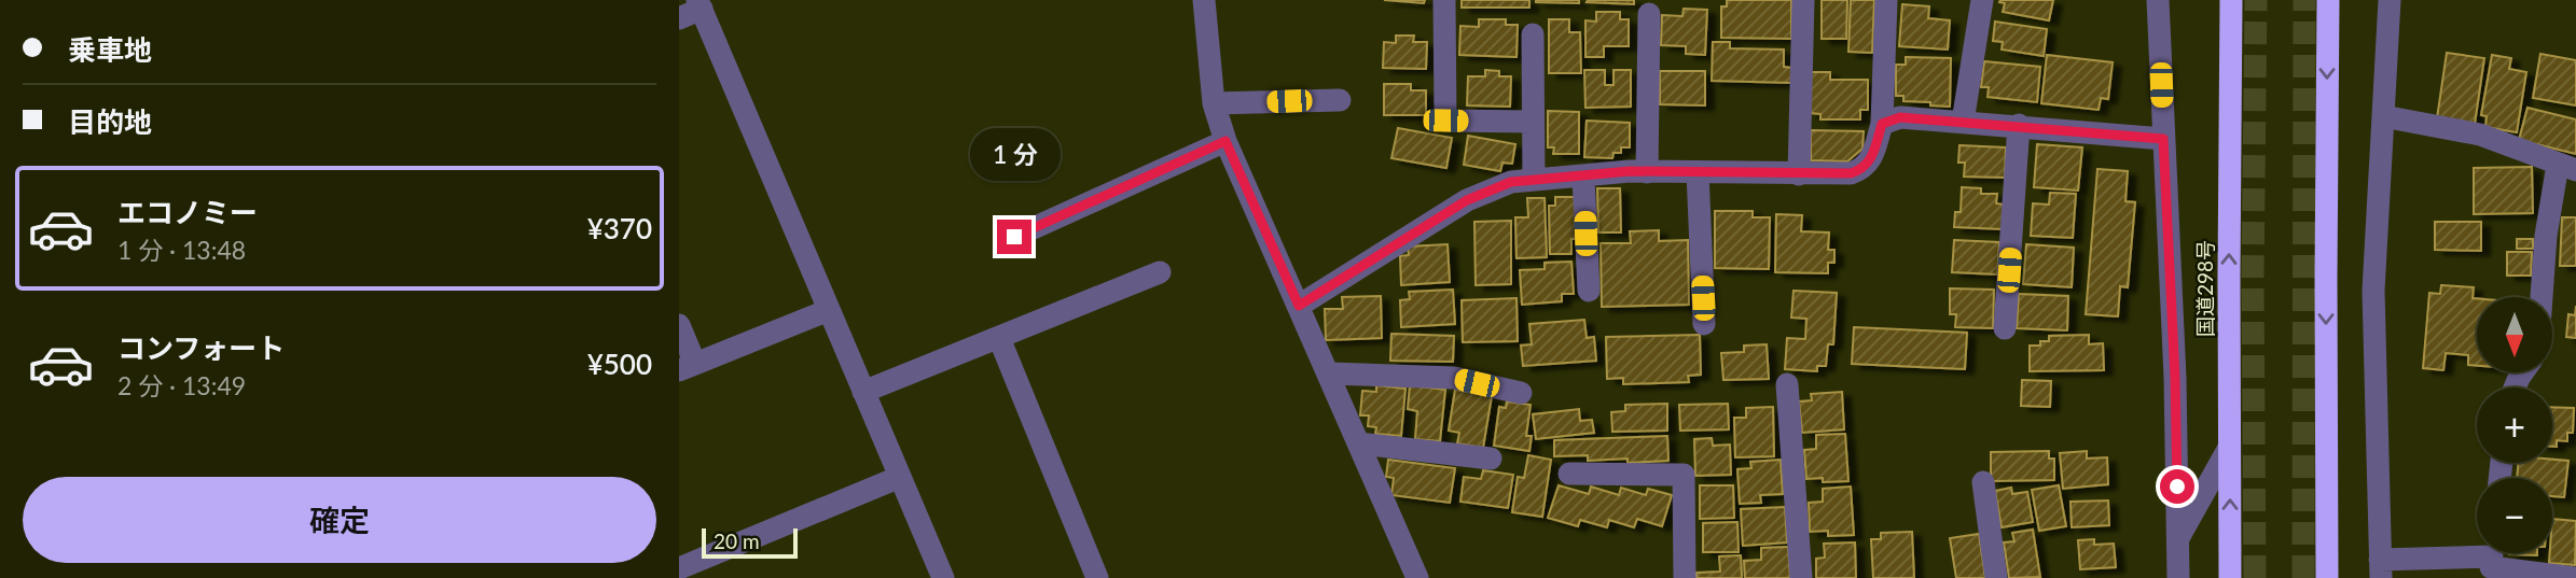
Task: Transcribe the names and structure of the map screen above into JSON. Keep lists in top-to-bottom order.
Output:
{
  "streets": {
    "highway": ["国道298号"]
  },
  "scale_bar": "20 m",
  "north": "bottom",
  "page": {
    "banner": ["乗車地", "目的地"],
    "bubble": "1 分",
    "list": [
      {
        "name": "エコノミー",
        "note": "1 分 · 13:48",
        "value": "¥370"
      },
      {
        "name": "コンフォート",
        "note": "2 分 · 13:49",
        "value": "¥500"
      }
    ],
    "map_buttons": ["+", "−"],
    "buttons": "確定",
    "scale": "20 m"
  }
}
